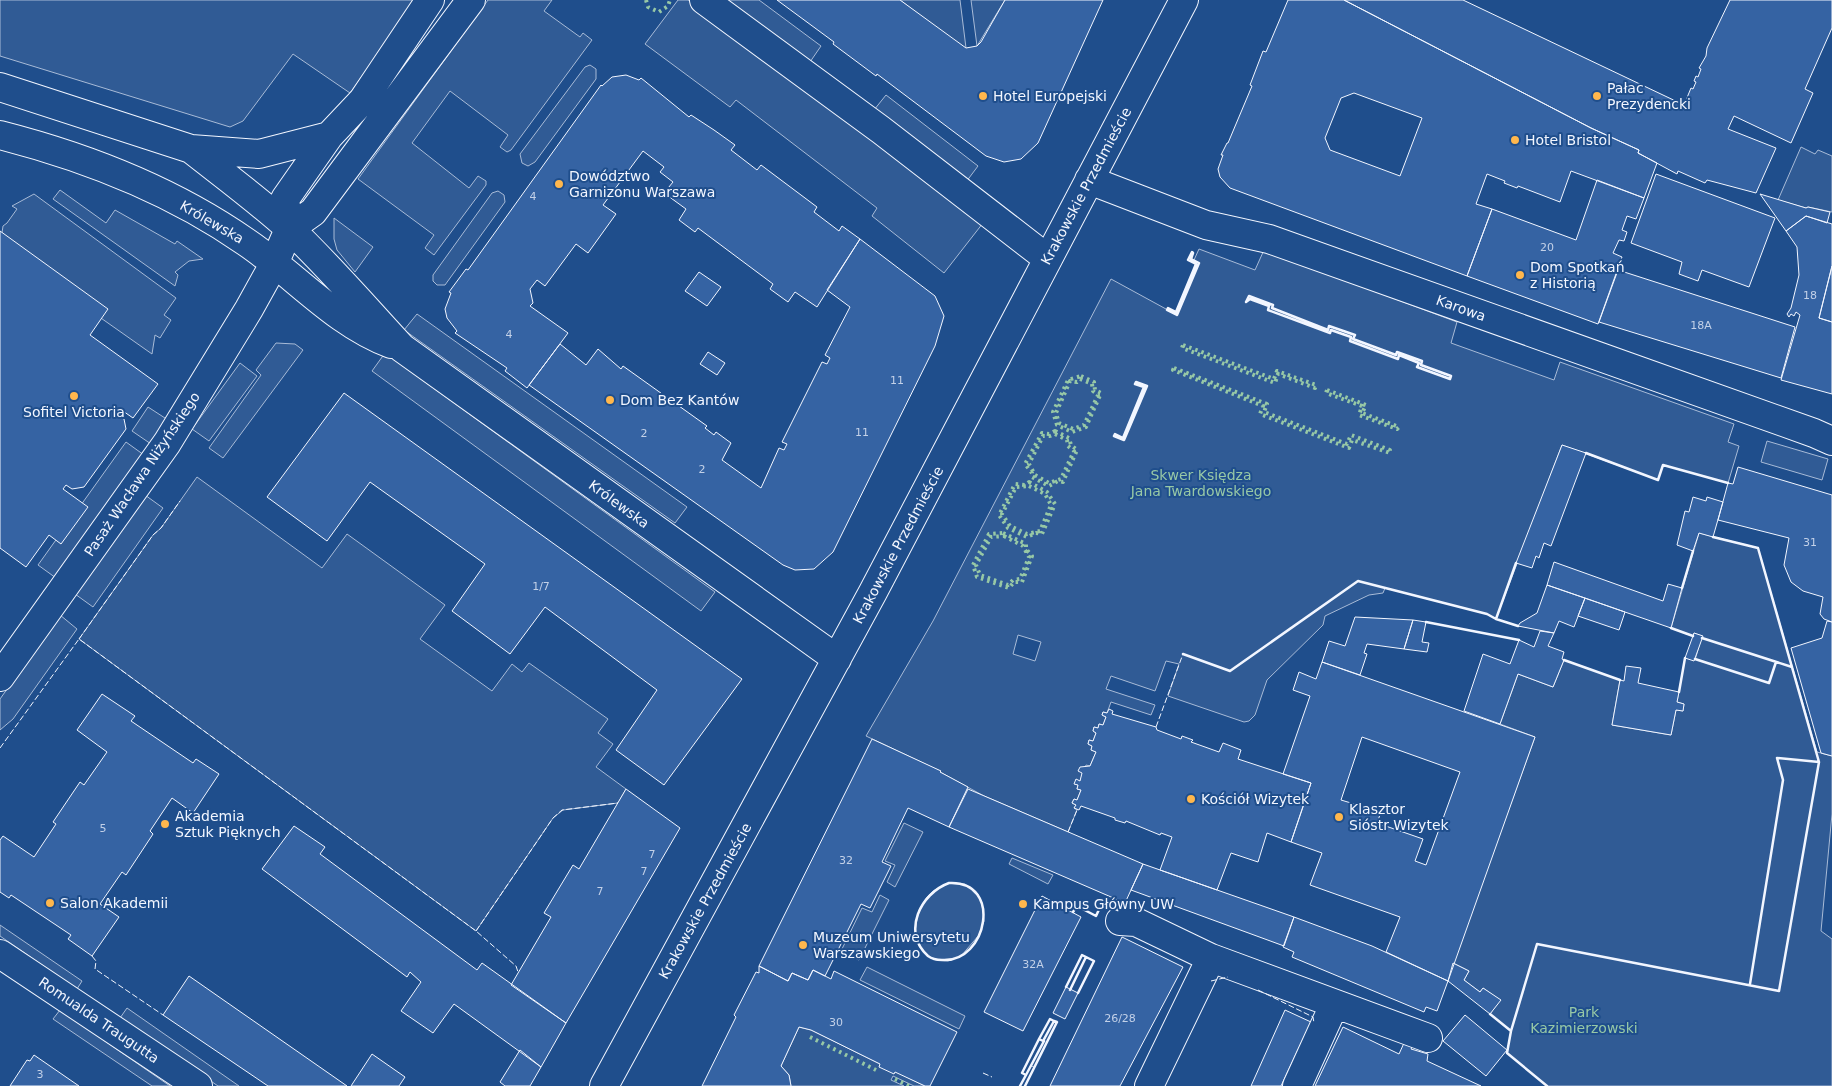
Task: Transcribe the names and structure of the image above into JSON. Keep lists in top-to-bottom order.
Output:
{
  "streets": {
    "street": [
      "Krakowskie Przedmieście",
      "Królewska",
      "Karowa",
      "Pasaż Wacława Niżyńskiego",
      "Romualda Traugutta"
    ]
  },
  "crossings": [
    ["Krakowskie Przedmieście", "Królewska"],
    ["Krakowskie Przedmieście", "Karowa"],
    ["Królewska", "Pasaż Wacława Niżyńskiego"]
  ],
  "parks": ["Skwer Księdza Jana Twardowskiego", "Park Kazimierzowski"],
  "places": [
    "Hotel Europejski",
    "Pałac Prezydencki",
    "Hotel Bristol",
    "Dowództwo Garnizonu Warszawa",
    "Dom Spotkań z Historią",
    "Sofitel Victoria",
    "Dom Bez Kantów",
    "Kościół Wizytek",
    "Klasztor Sióstr Wizytek",
    "Akademia Sztuk Pięknych",
    "Salon Akademii",
    "Kampus Główny UW",
    "Muzeum Uniwersytetu Warszawskiego"
  ],
  "house_numbers": [
    "4",
    "20",
    "18",
    "18A",
    "4",
    "11",
    "11",
    "2",
    "2",
    "31",
    "1/7",
    "5",
    "7",
    "32",
    "7",
    "7",
    "32A",
    "26/28",
    "30",
    "3"
  ]
}
